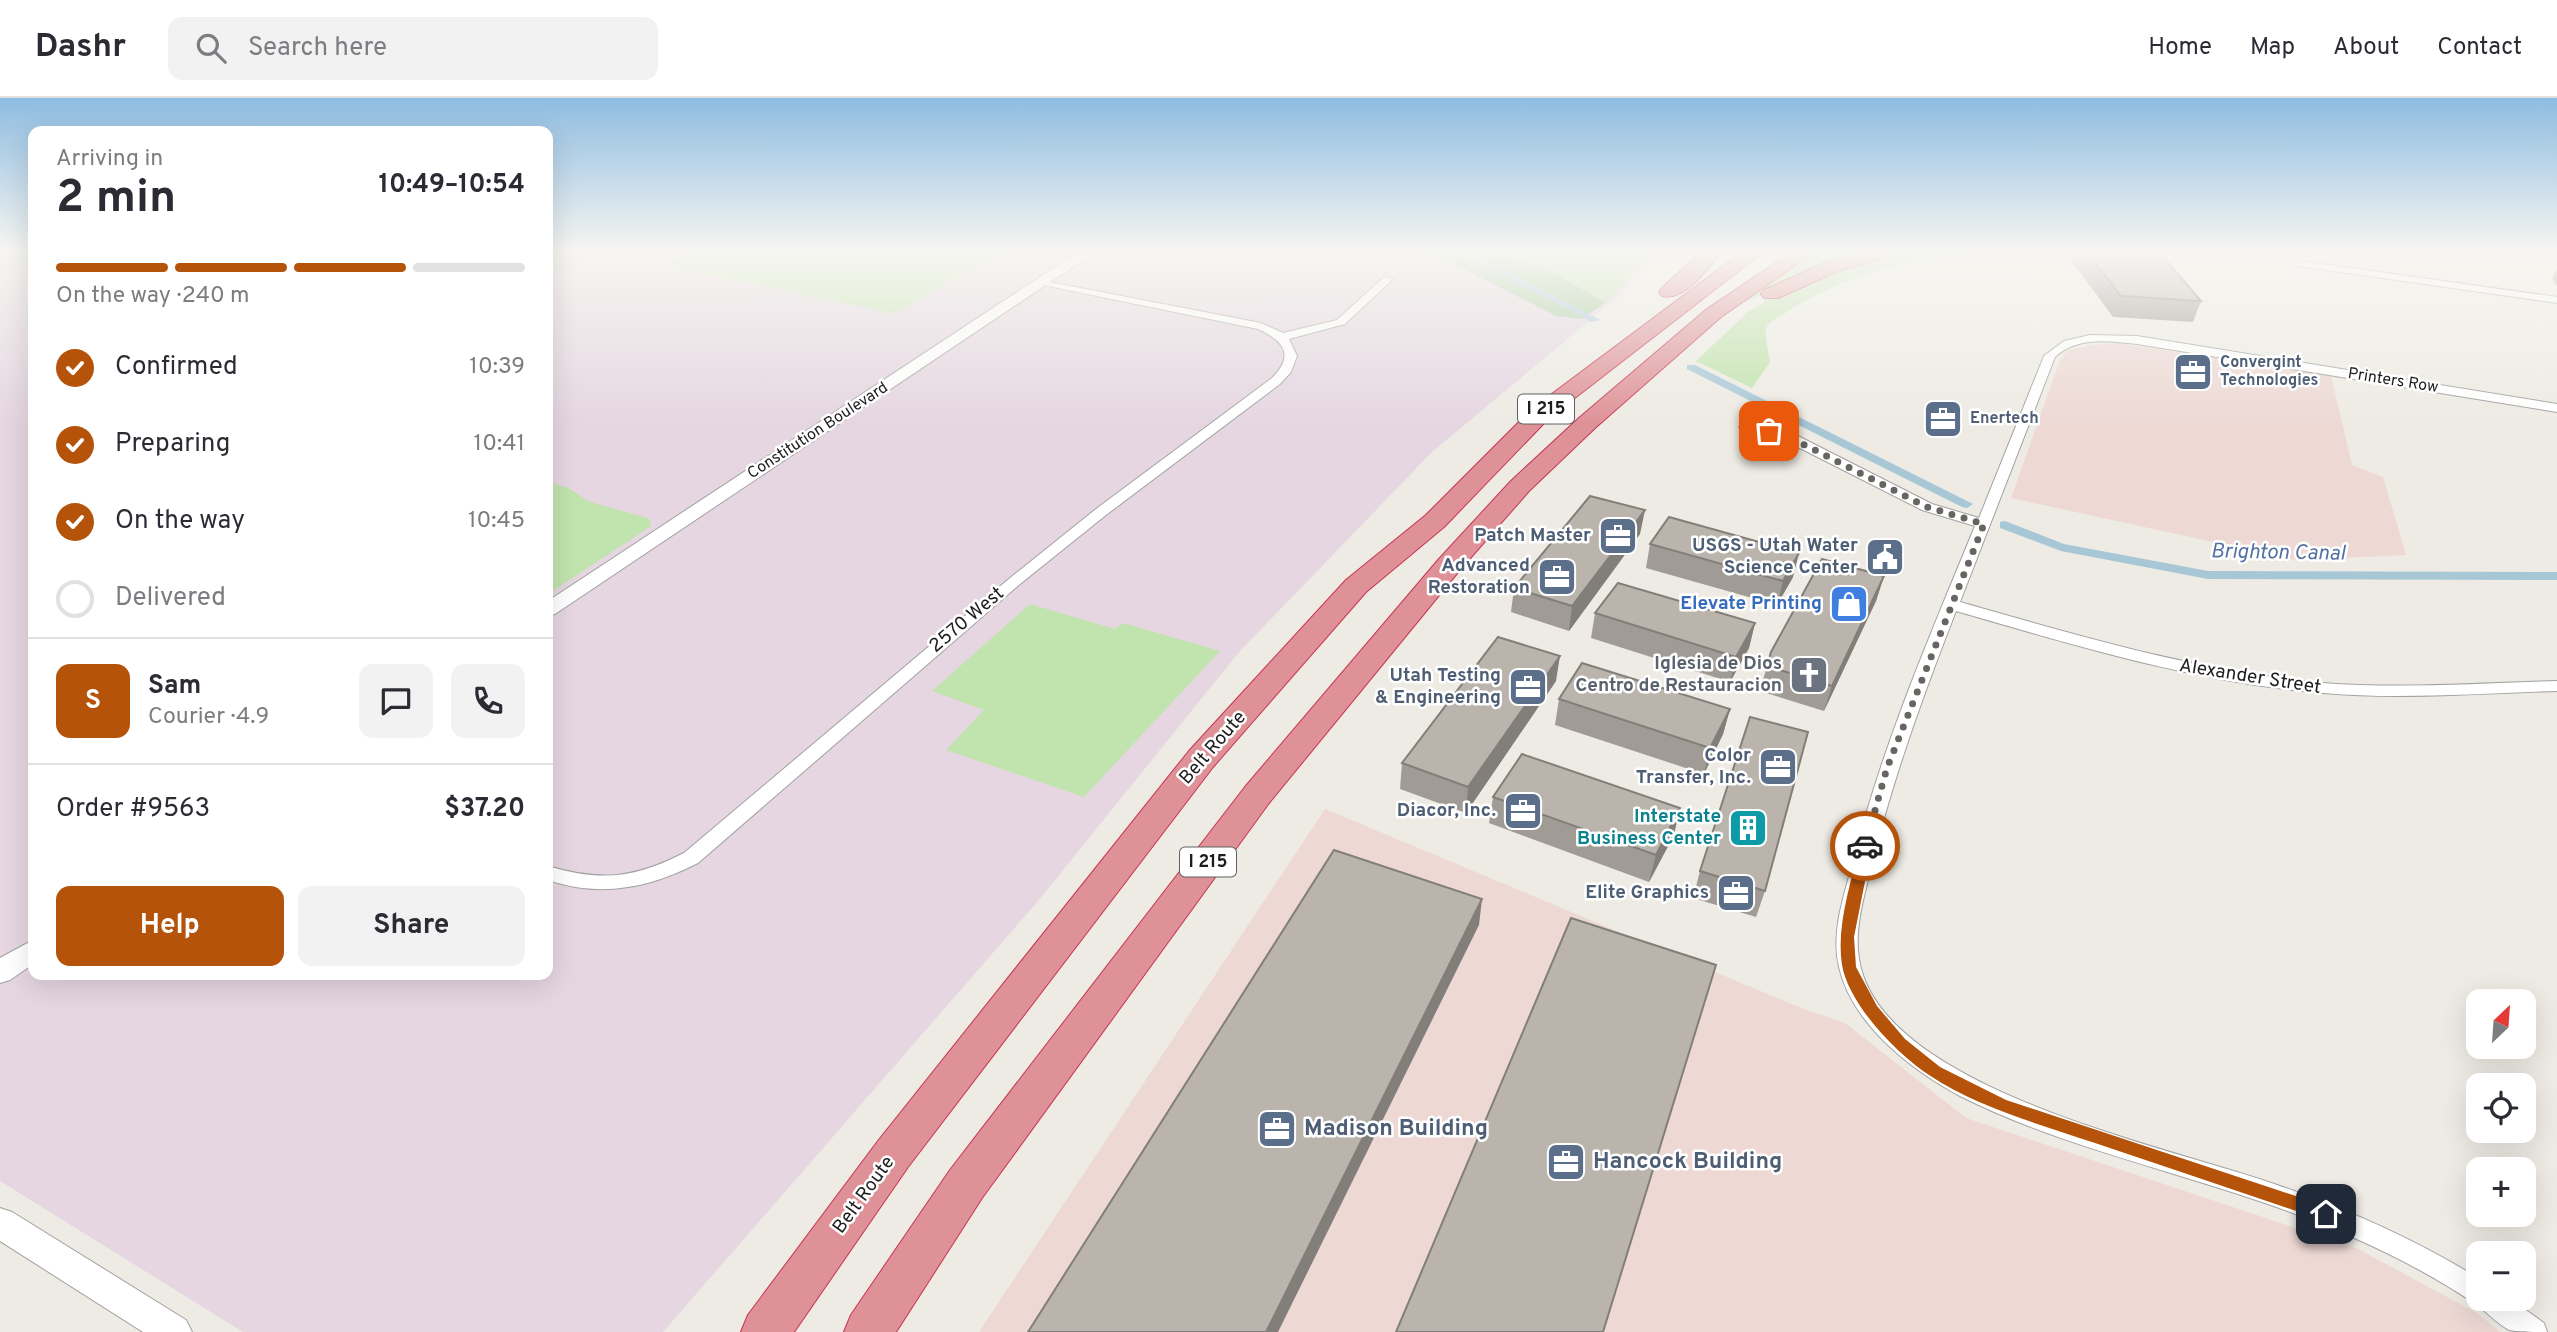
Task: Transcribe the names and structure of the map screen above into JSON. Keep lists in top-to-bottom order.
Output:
{
  "streets": {
    "highway": ["I 215", "Belt Route"],
    "street": [
      "Printers Row",
      "Constitution Boulevard",
      "2570 West",
      "Alexander Street"
    ]
  },
  "crossings": [
    ["Printers Row", "Alexander Street"]
  ],
  "water": ["Brighton Canal"],
  "places": {
    "office": [
      "Convergint Technologies",
      "Enertech",
      "Patch Master",
      "Advanced Restoration",
      "Utah Testing & Engineering",
      "Color Transfer, Inc.",
      "Diacor, Inc.",
      "Elite Graphics",
      "Madison Building",
      "Hancock Building"
    ],
    "public building": ["USGS - Utah Water Science Center"],
    "shop": ["Elevate Printing"],
    "church": ["Iglesia de Dios Centro de Restauracion"],
    "building": ["Interstate Business Center"]
  },
  "north": "top right",
  "page": {
    "header": "Dashr",
    "search": "Search here",
    "nav": [
      "Home",
      "Map",
      "About",
      "Contact"
    ],
    "heading": ["2 min", "Arriving in", "10:49–10:54"],
    "panel": [
      "Sam",
      "Courier · 4.9",
      "Order #9563",
      "$37.20"
    ],
    "bar": "On the way · 240 m",
    "list": [
      ["Confirmed", "10:39"],
      ["Preparing", "10:41"],
      ["On the way", "10:45"],
      "Delivered"
    ],
    "round": "S",
    "buttons": ["Help", "Share"],
    "map_buttons": ["+", "−"]
  }
}
